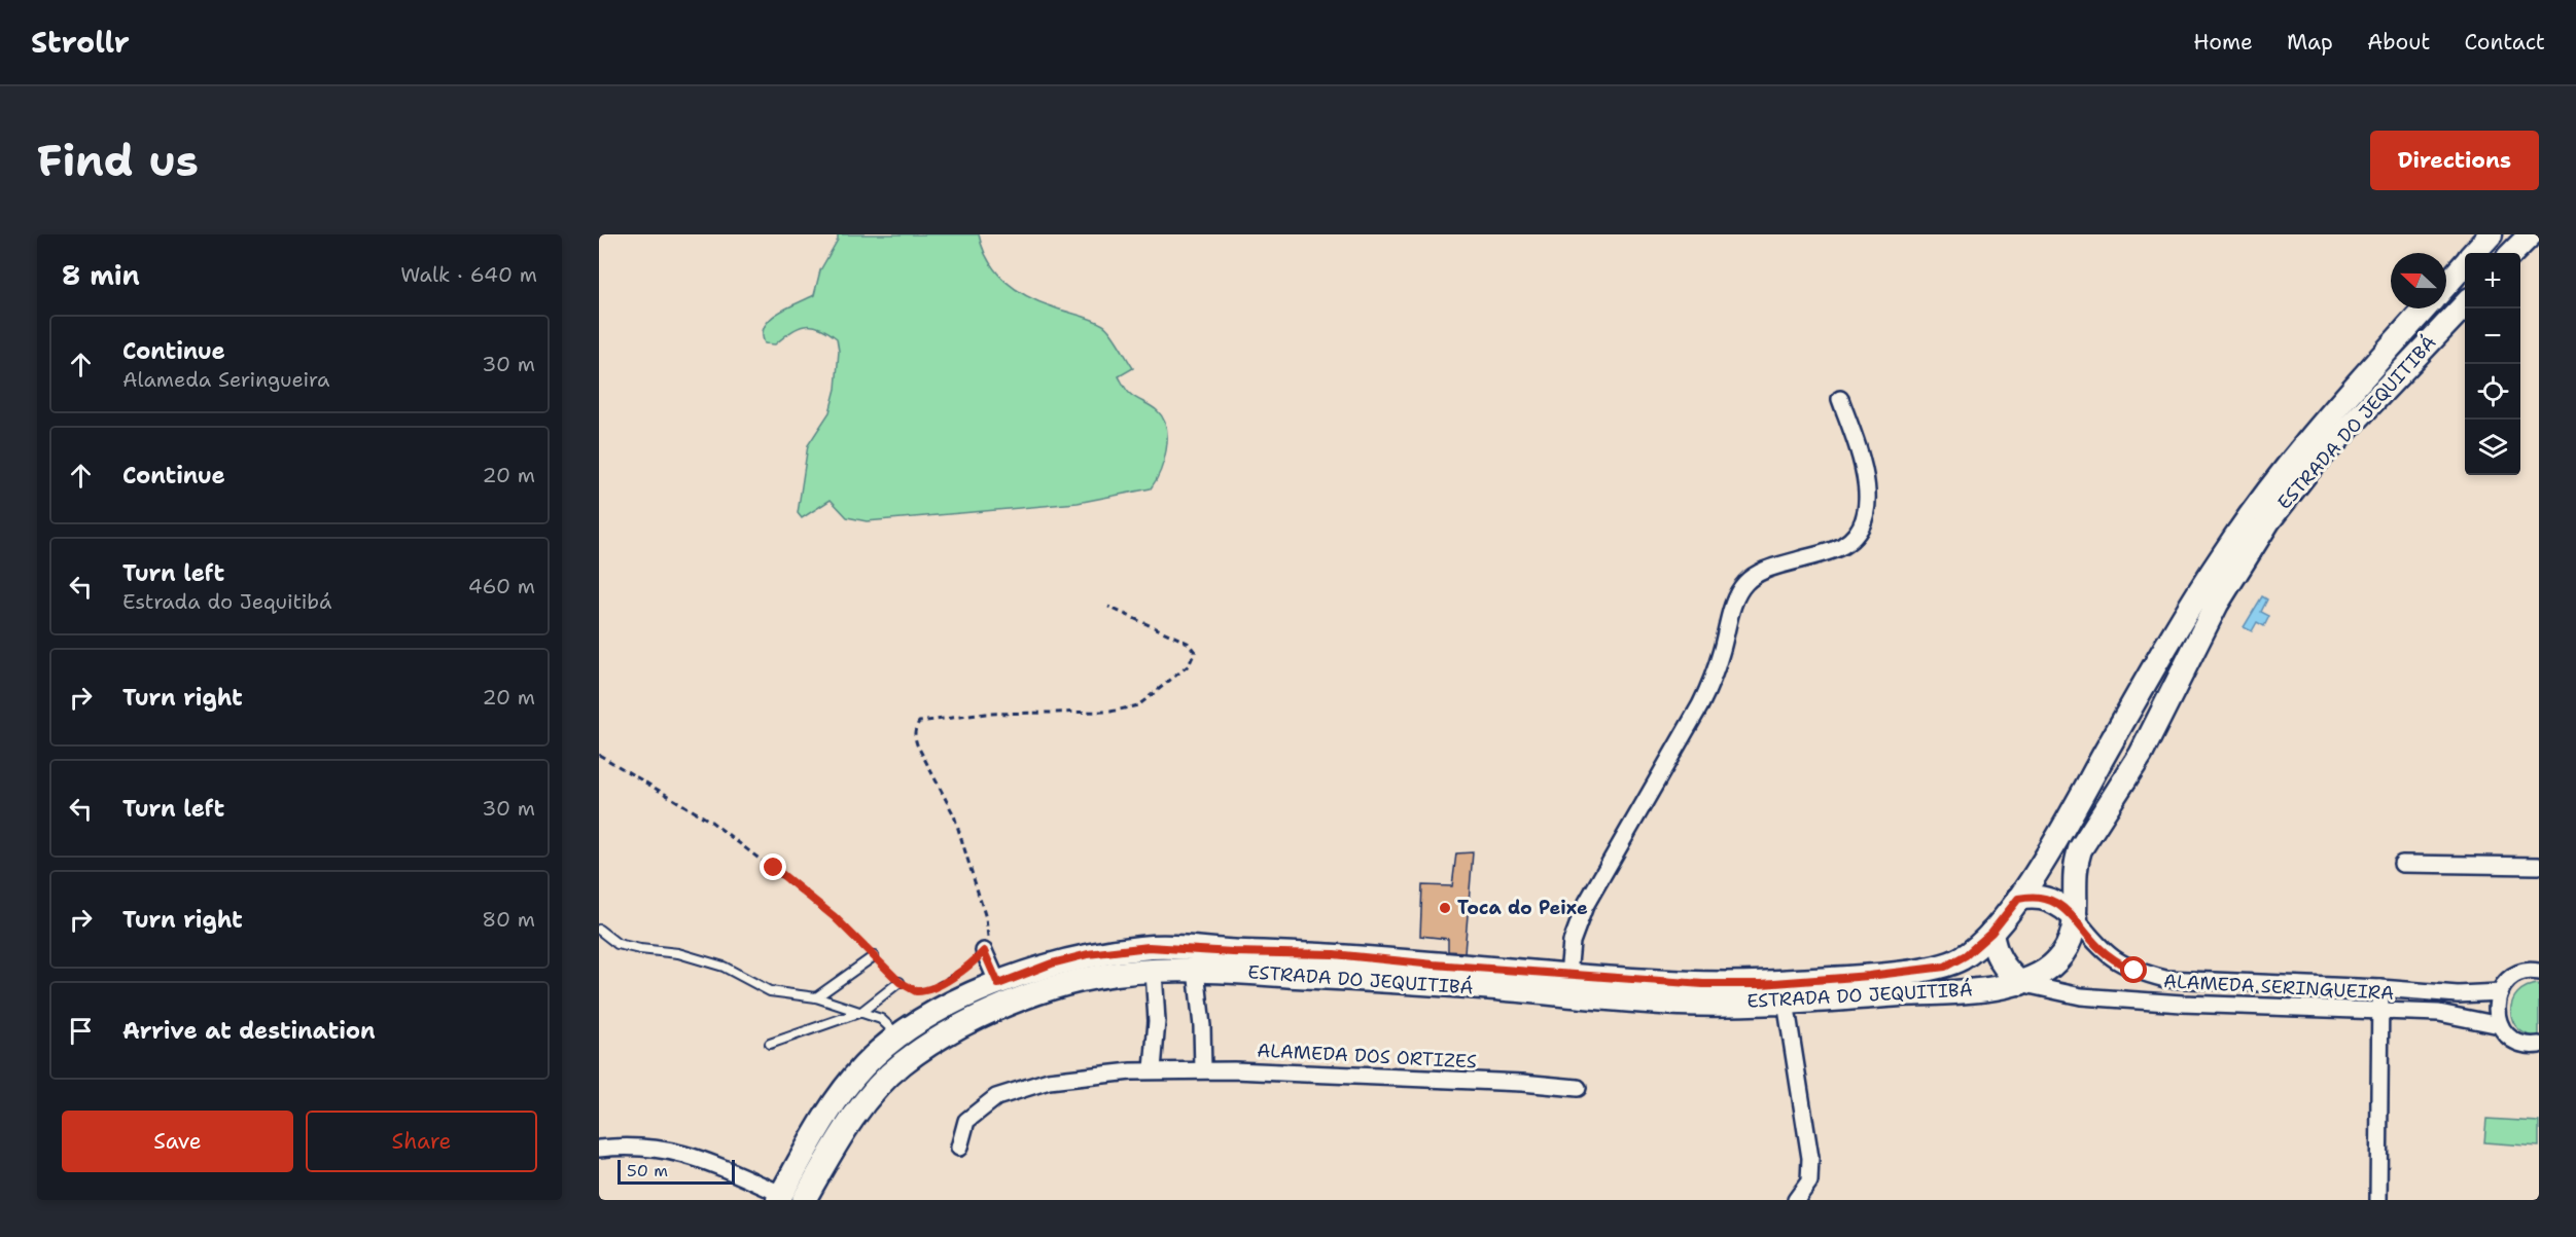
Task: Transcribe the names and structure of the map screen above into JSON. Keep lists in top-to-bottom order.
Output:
{
  "streets": {
    "main road": ["ESTRADA DO JEQUITIBÁ"],
    "street": ["ALAMEDA SERINGUEIRA", "ALAMEDA DOS ORTIZES"]
  },
  "crossings": [
    ["ESTRADA DO JEQUITIBÁ", "ALAMEDA SERINGUEIRA"]
  ],
  "places": ["Toca do Peixe"],
  "scale_bar": "50 m",
  "north": "left",
  "page": {
    "header": "Strollr",
    "nav": [
      "Home",
      "Map",
      "About",
      "Contact"
    ],
    "buttons": [
      "Directions",
      ["Save", "Share"]
    ],
    "title": "Find us",
    "heading": ["8 min", "Walk · 640 m"],
    "map_buttons": ["+", "−"],
    "list": [
      ["Continue", "Alameda Seringueira", "30 m"],
      ["Continue", "20 m"],
      ["Turn left", "Estrada do Jequitibá", "460 m"],
      ["Turn right", "20 m"],
      ["Turn left", "30 m"],
      ["Turn right", "80 m"],
      "Arrive at destination"
    ],
    "scale": "50 m"
  }
}
